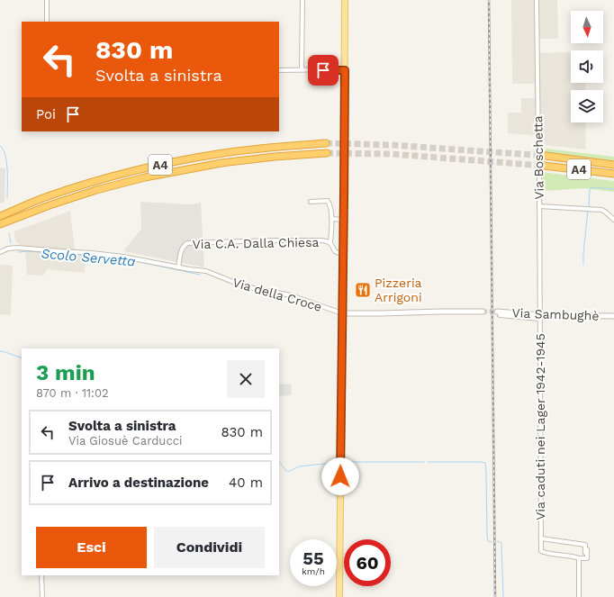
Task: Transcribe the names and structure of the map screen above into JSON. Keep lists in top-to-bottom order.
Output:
{
  "streets": {
    "highway": ["A4"],
    "street": [
      "Via Boschetta",
      "Via C.A. Dalla Chiesa",
      "Via della Croce",
      "Via Sambughè",
      "Via caduti nei Lager 1942-1945"
    ]
  },
  "crossings": [
    ["Via Boschetta", "Via Sambughè"],
    ["Via Boschetta", "Via caduti nei Lager 1942-1945"],
    ["Via C.A. Dalla Chiesa", "Via della Croce"],
    ["Via Sambughè", "Via caduti nei Lager 1942-1945"]
  ],
  "water": ["Scolo Servetta"],
  "places": {
    "restaurant": ["Pizzeria Arrigoni"]
  },
  "north": "bottom",
  "page": {
    "turn": ["830 m", "Svolta a sinistra"],
    "then": "Poi",
    "heading": ["3 min", "870 m · 11:02"],
    "list": [
      {
        "name": "Svolta a sinistra",
        "note": "Via Giosuè Carducci",
        "value": "830 m"
      },
      {
        "name": "Arrivo a destinazione",
        "value": "40 m"
      }
    ],
    "buttons": ["Esci", "Condividi"],
    "speed": "55 km/h",
    "limit": "60"
  }
}
